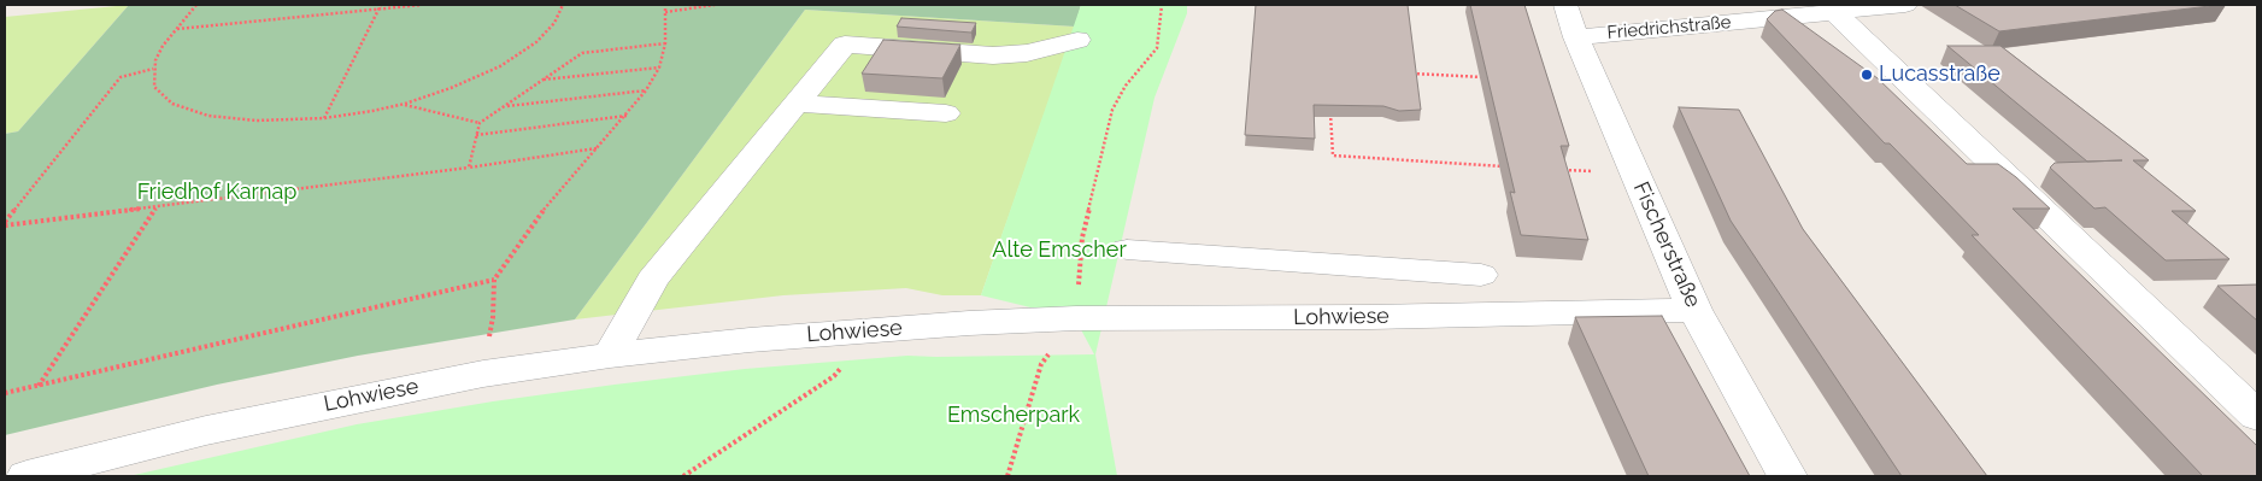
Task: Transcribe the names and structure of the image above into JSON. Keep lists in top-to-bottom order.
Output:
{
  "streets": {
    "street": ["Friedrichstraße", "Fischerstraße", "Lohwiese"]
  },
  "crossings": [
    ["Friedrichstraße", "Fischerstraße"],
    ["Fischerstraße", "Lohwiese"]
  ],
  "parks": ["Friedhof Karnap", "Alte Emscher", "Emscherpark"],
  "places": ["Lucasstraße"]
}
